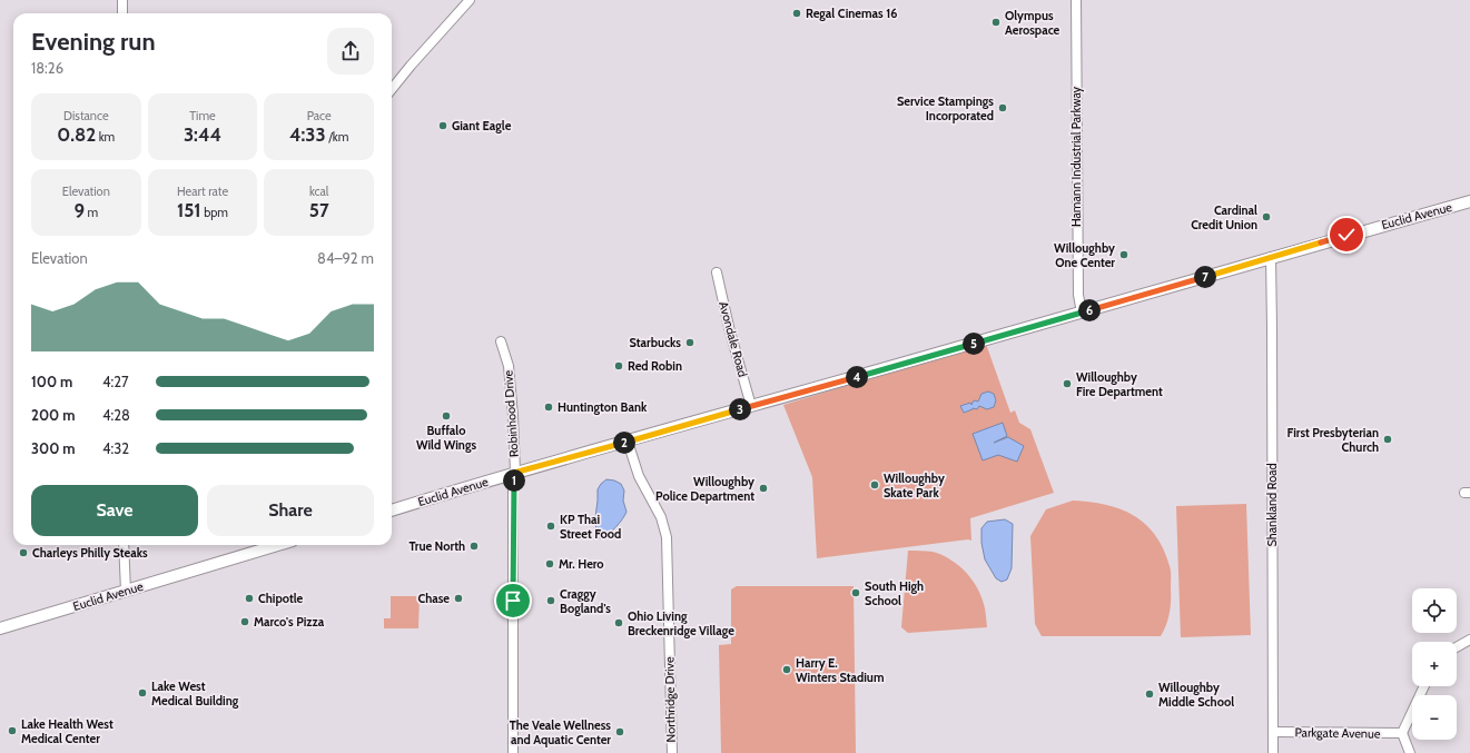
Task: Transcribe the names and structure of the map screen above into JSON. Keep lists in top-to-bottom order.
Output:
{
  "streets": {
    "main road": ["Euclid Avenue"],
    "street": [
      "Hamann Industrial Parkway",
      "Avondale Road",
      "Robinhood Drive",
      "Shankland Road",
      "Northridge Drive",
      "Parkgate Avenue"
    ]
  },
  "crossings": [
    ["Hamann Industrial Parkway", "Euclid Avenue"],
    ["Euclid Avenue", "Avondale Road"],
    ["Euclid Avenue", "Robinhood Drive"],
    ["Euclid Avenue", "Shankland Road"],
    ["Euclid Avenue", "Northridge Drive"],
    ["Shankland Road", "Parkgate Avenue"]
  ],
  "places": [
    "Regal Cinemas 16",
    "Olympus Aerospace",
    "Service Stampings Incorporated",
    "Giant Eagle",
    "Cardinal Credit Union",
    "Willoughby One Center",
    "Starbucks",
    "Red Robin",
    "Willoughby Fire Department",
    "Huntington Bank",
    "Buffalo Wild Wings",
    "First Presbyterian Church",
    "Willoughby Skate Park",
    "Willoughby Police Department",
    "KP Thai Street Food",
    "True North",
    "Charleys Philly Steaks",
    "Mr. Hero",
    "South High School",
    "Chipotle",
    "Chase",
    "Craggy Bogland's",
    "Marco's Pizza",
    "Ohio Living Breckenridge Village",
    "Harry E. Winters Stadium",
    "Lake West Medical Building",
    "Willoughby Middle School",
    "Lake Health West Medical Center",
    "The Veale Wellness and Aquatic Center"
  ],
  "page": {
    "heading": ["Evening run", "18:26"],
    "stats": [
      ["Distance", "0.82 km"],
      ["Time", "3:44"],
      ["Pace", "4:33 /km"],
      ["Elevation", "9 m"],
      ["Heart rate", "151 bpm"],
      ["kcal", "57"]
    ],
    "chart": ["Elevation", "84–92 m"],
    "pins": [
      "7",
      "6",
      "5",
      "4",
      "3",
      "2",
      "1"
    ],
    "list": [
      {
        "name": "100 m",
        "note": "4:27"
      },
      {
        "name": "200 m",
        "note": "4:28"
      },
      {
        "name": "300 m",
        "note": "4:32"
      }
    ],
    "buttons": ["Save", "Share"],
    "map_buttons": ["+", "−"]
  }
}
